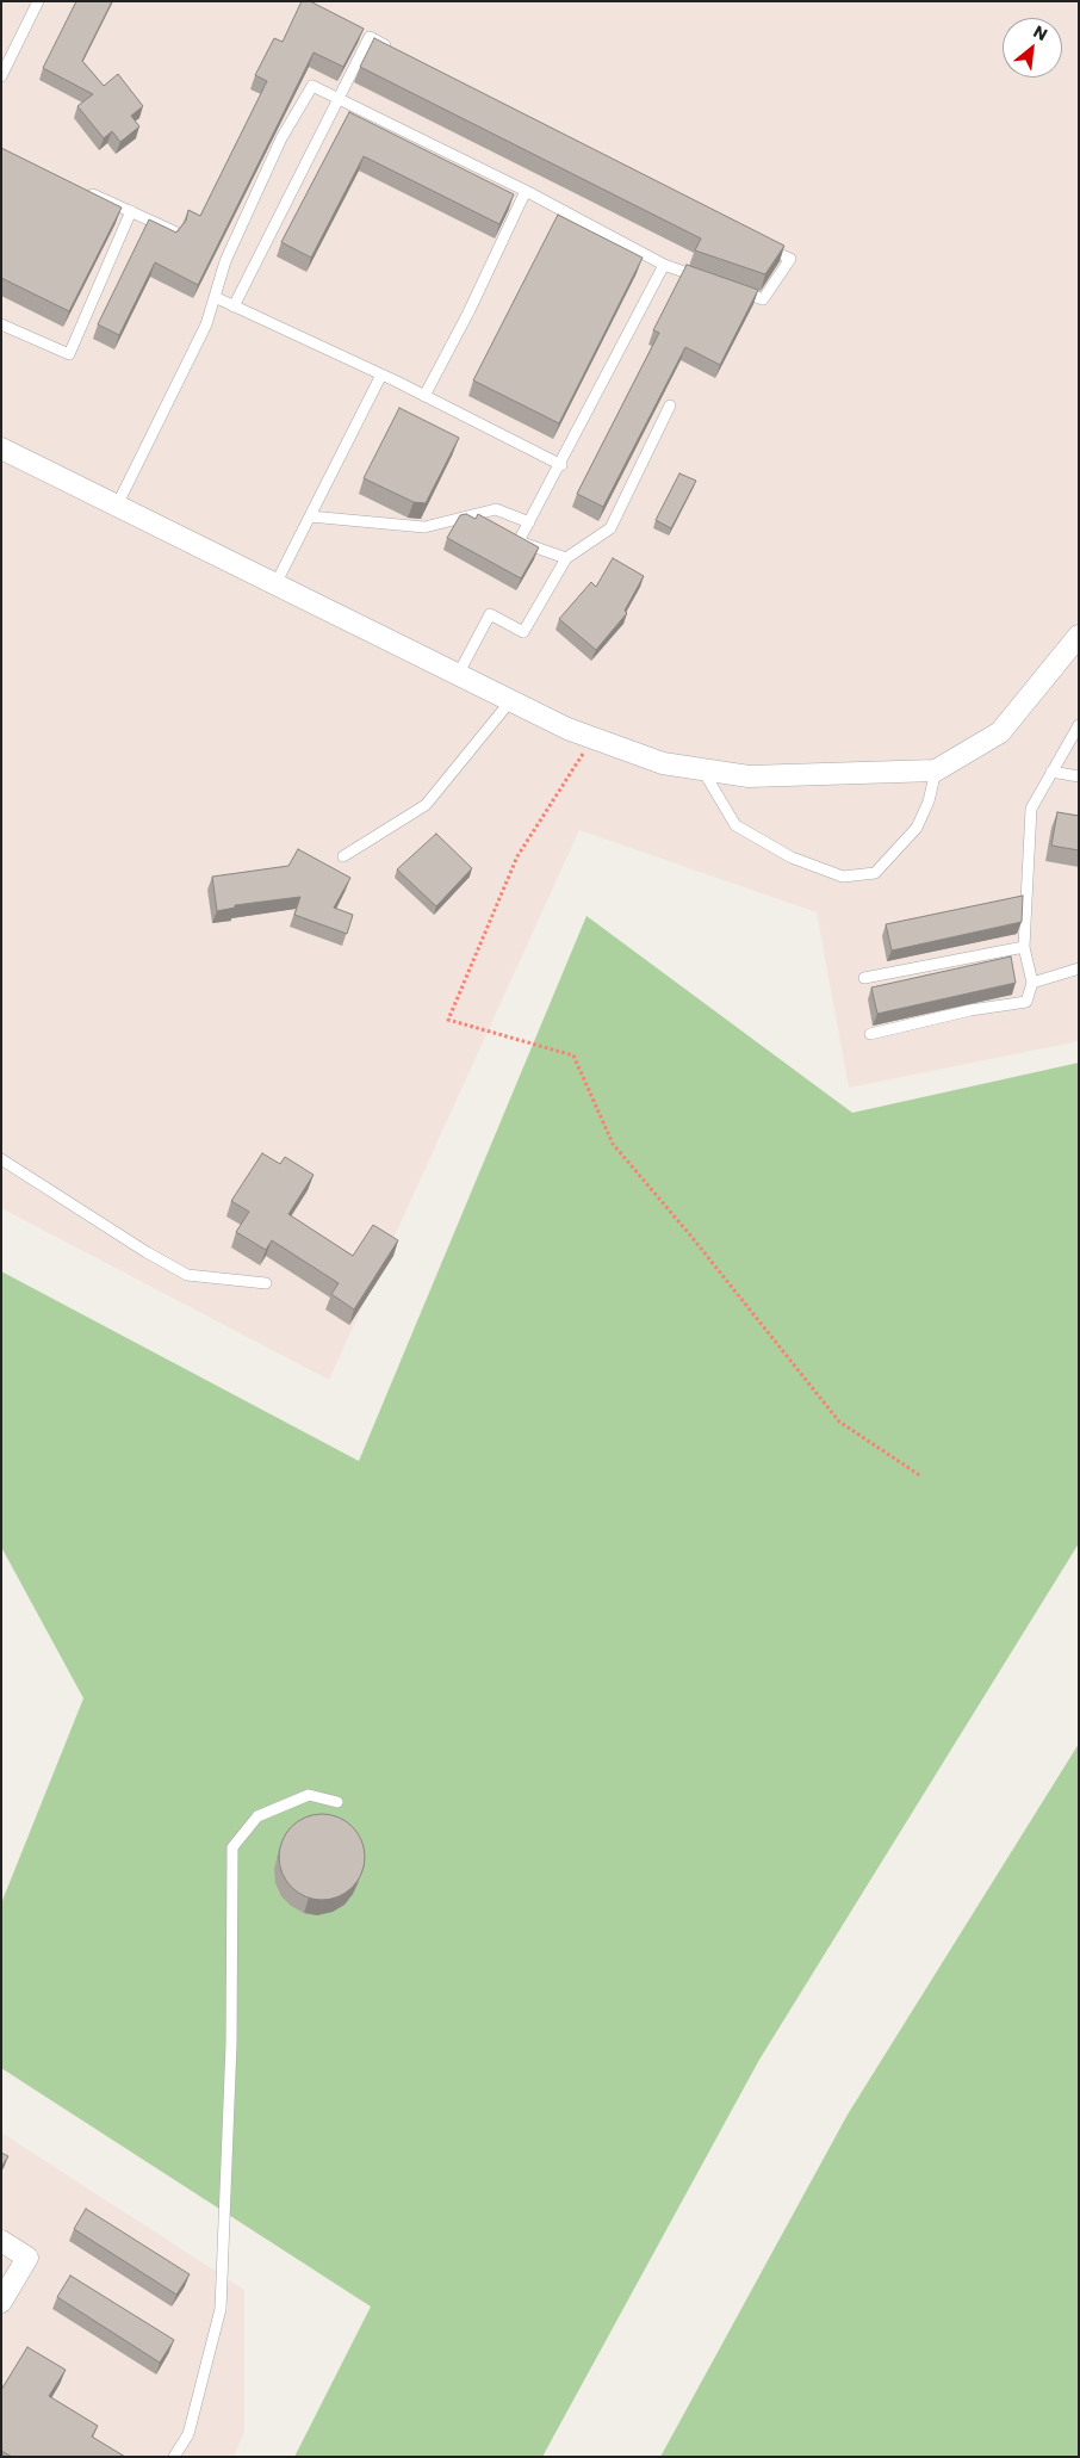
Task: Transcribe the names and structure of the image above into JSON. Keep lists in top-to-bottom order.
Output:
{
  "north": "top right"
}
